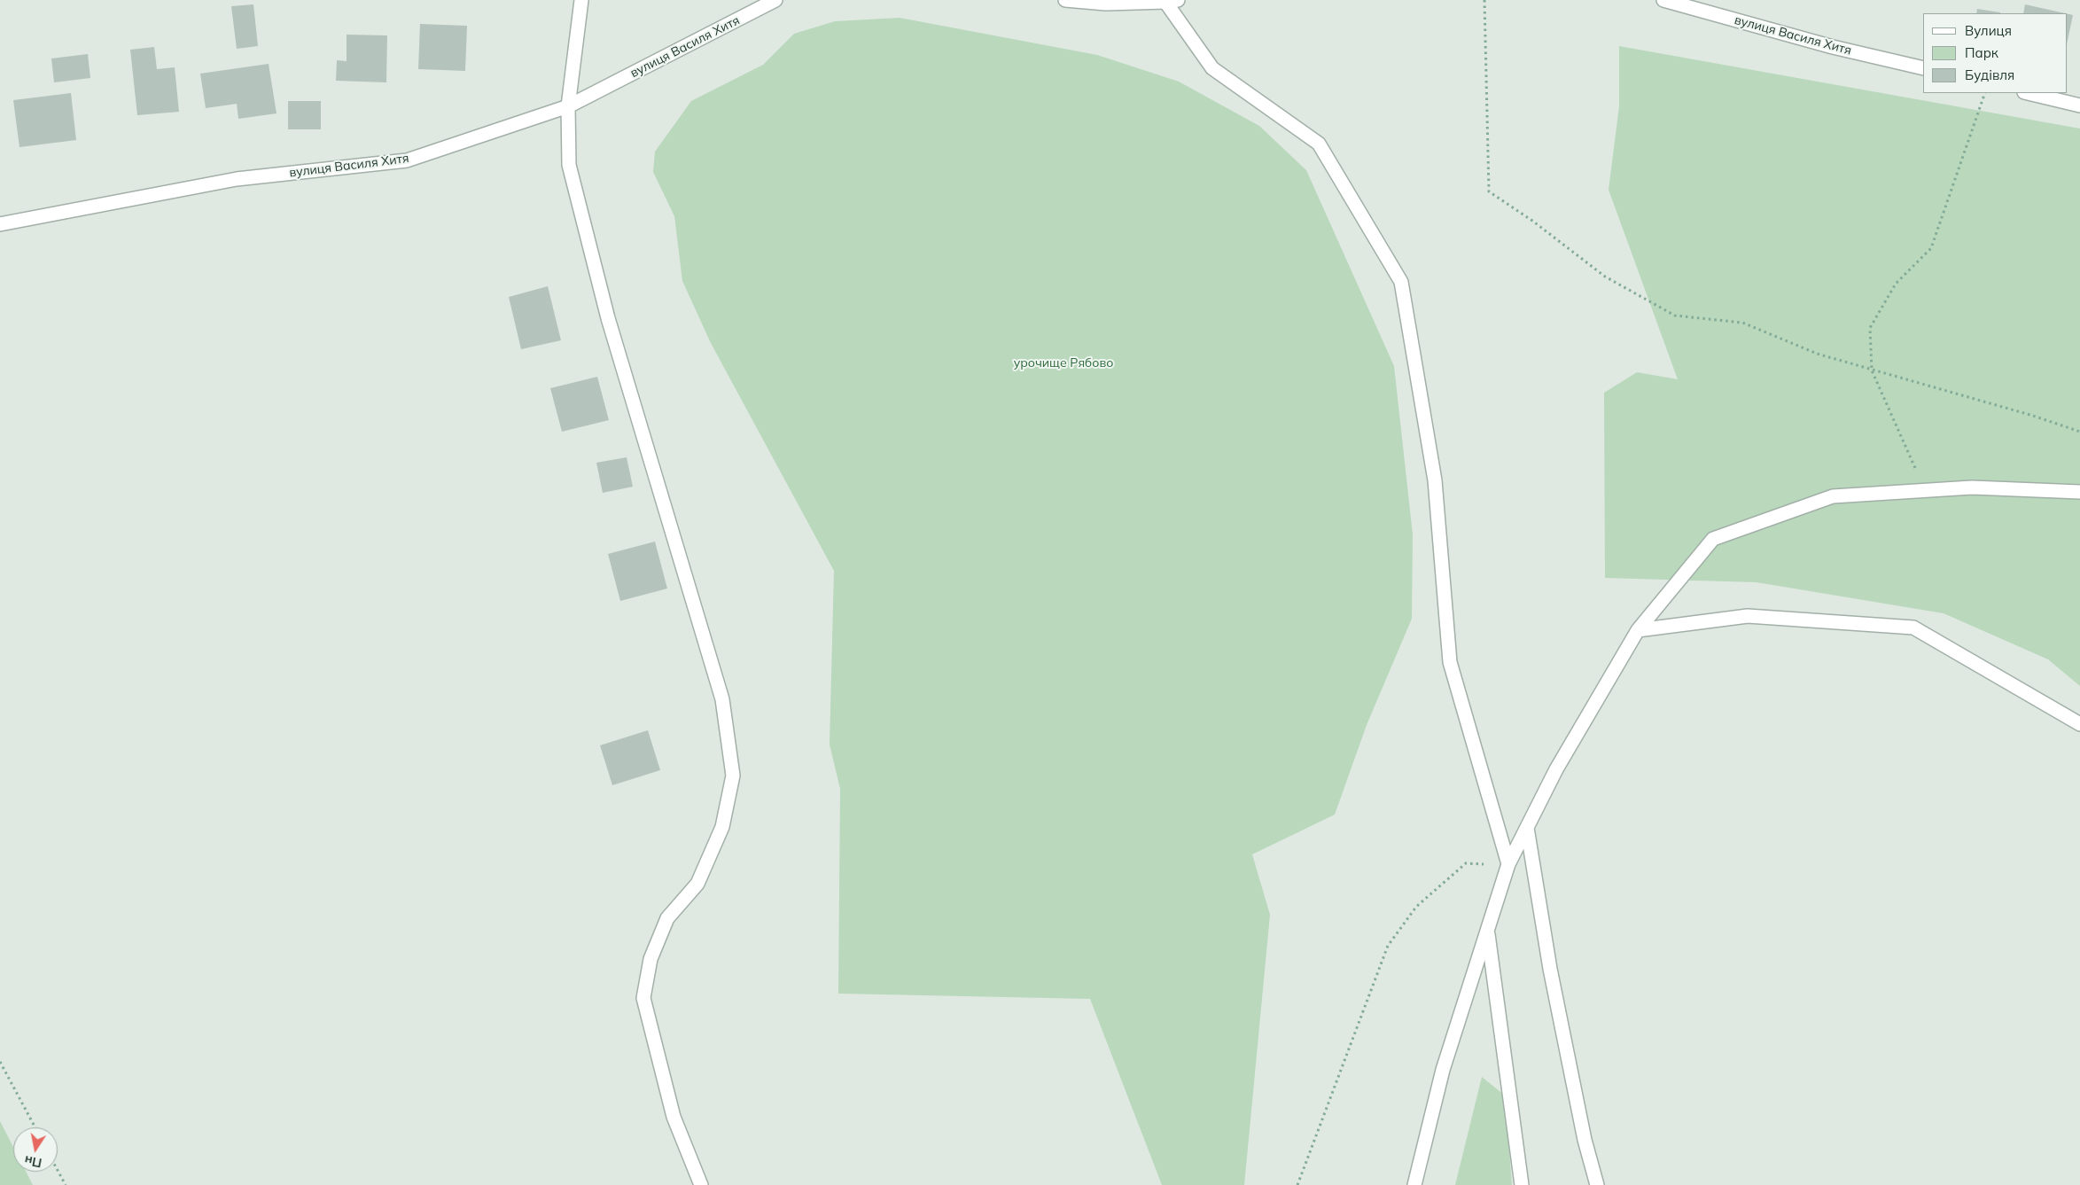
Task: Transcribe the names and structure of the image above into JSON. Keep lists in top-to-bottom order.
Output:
{
  "streets": {
    "street": ["вулиця Василя Хитя"]
  },
  "parks": ["урочище Рябово"],
  "legend": ["Вулиця", "Парк", "Будівля"],
  "north": "bottom"
}
